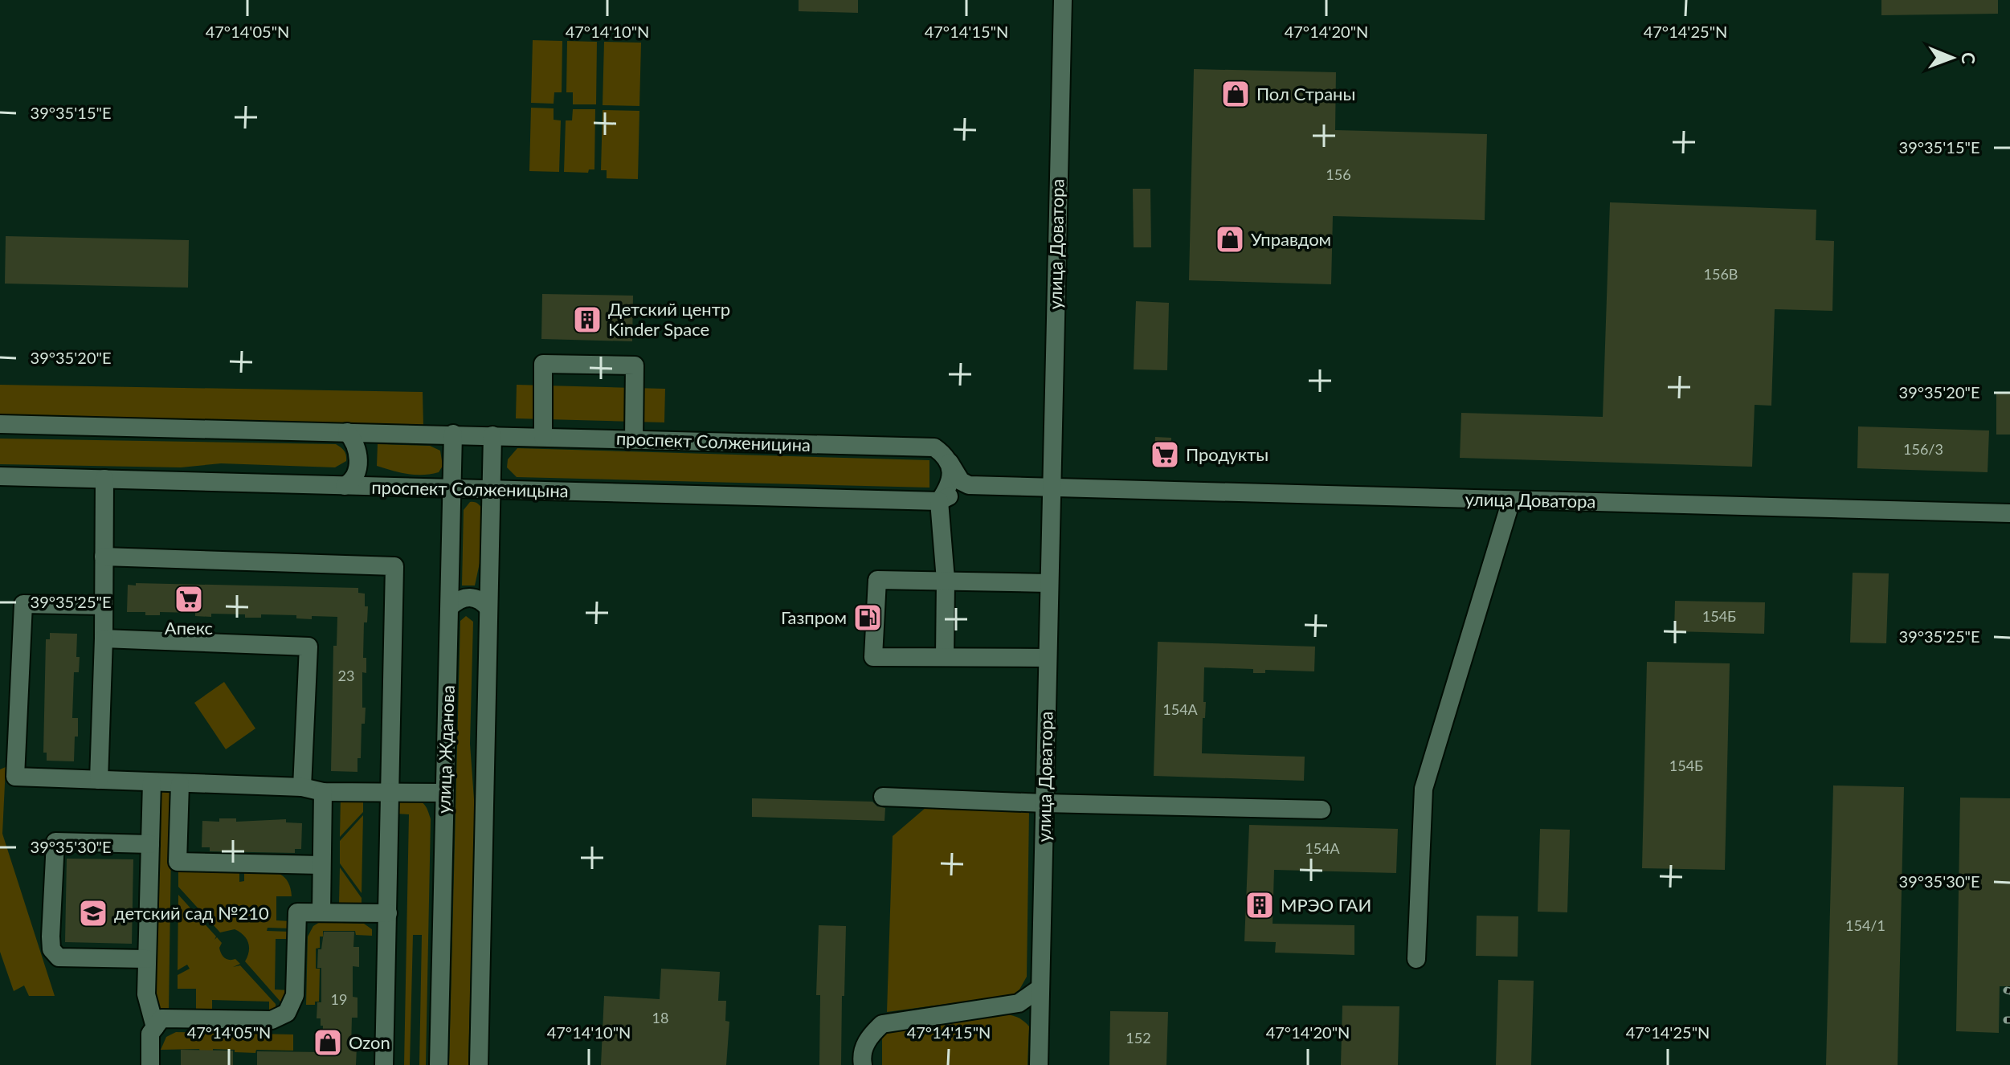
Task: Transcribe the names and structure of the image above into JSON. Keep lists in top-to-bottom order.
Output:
{
  "streets": {
    "street": [
      "улица Доватора",
      "проспект Солженицина",
      "проспект Солженицына",
      "улица Жданова"
    ]
  },
  "crossings": [
    ["проспект Солженицына", "улица Жданова"]
  ],
  "places": {
    "shop": ["Пол Страны", "Управдом", "Ozon"],
    "building": ["Детский центр Kinder Space", "МРЭО ГАИ"],
    "supermarket": ["Продукты", "Апекс"],
    "fuel station": ["Газпром"],
    "school or university": ["детский сад №210"]
  },
  "house_numbers": [
    "156",
    "156В",
    "156/3",
    "154Б",
    "23",
    "154А",
    "154Б",
    "154А",
    "154/1",
    "19",
    "18",
    "152"
  ],
  "north": "right",
  "coordinates": [
    "47°14'05\"N",
    "47°14'10\"N",
    "47°14'15\"N",
    "47°14'20\"N",
    "47°14'25\"N",
    "39°35'15\"E",
    "39°35'20\"E",
    "39°35'25\"E",
    "39°35'30\"E"
  ]
}
